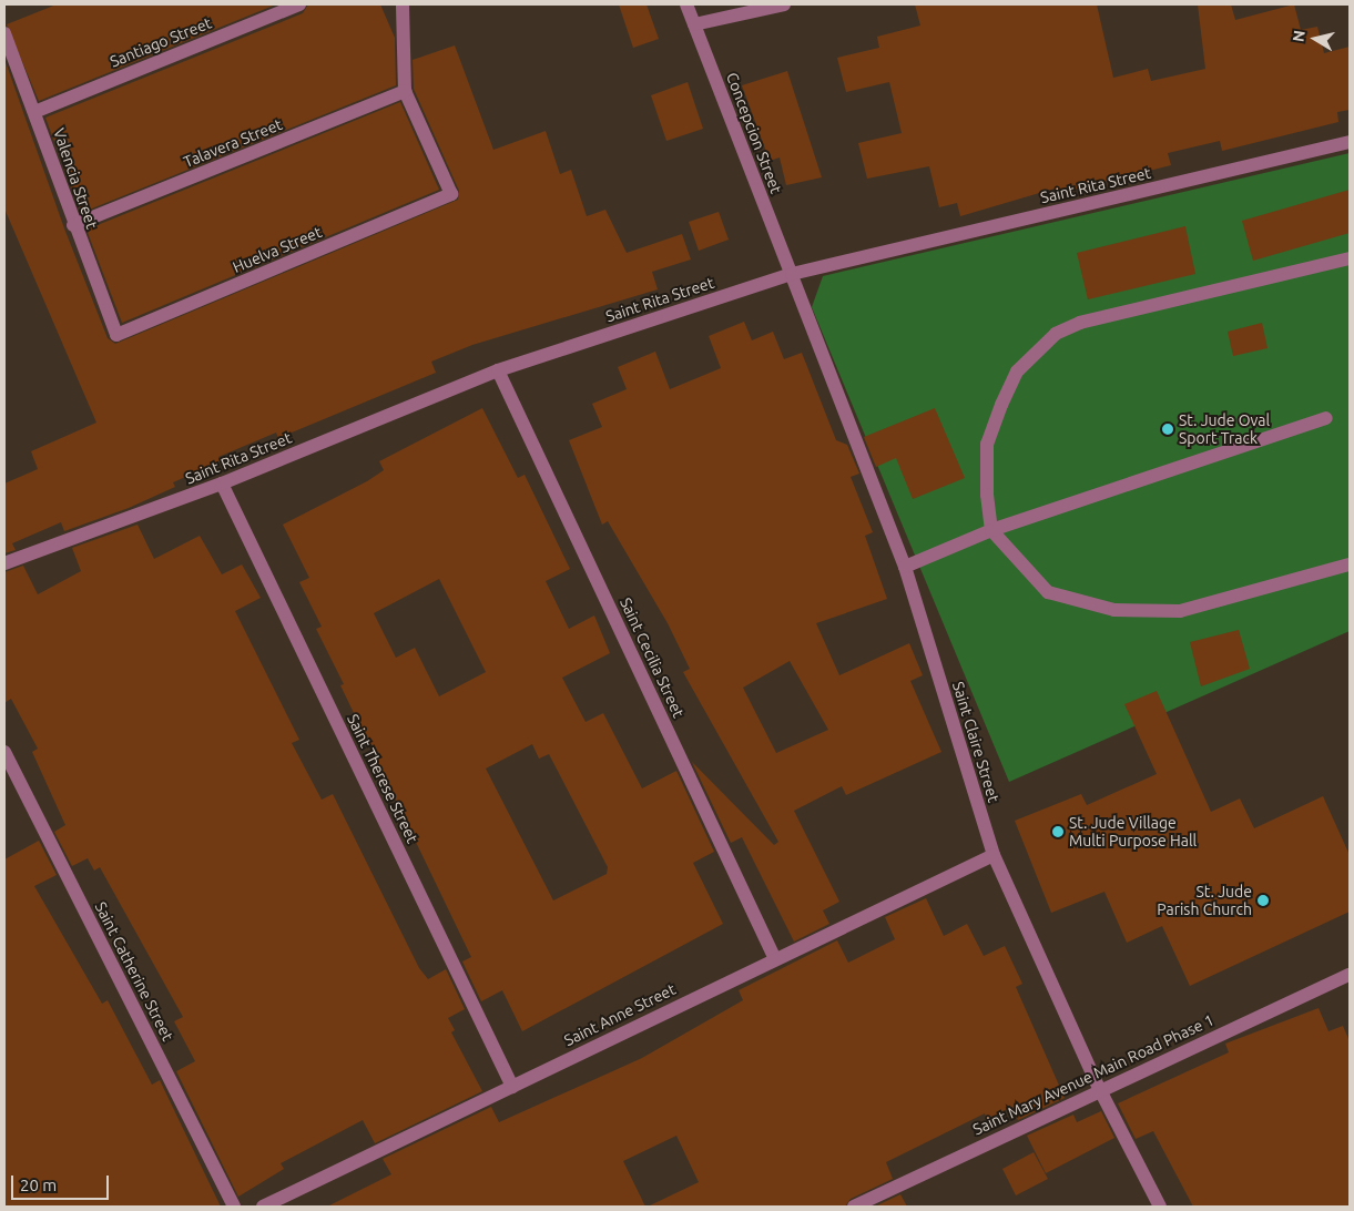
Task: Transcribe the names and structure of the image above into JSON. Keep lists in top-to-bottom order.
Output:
{
  "streets": {
    "street": [
      "Santiago Street",
      "Concepcion Street",
      "Talavera Street",
      "Valencia Street",
      "Saint Rita Street",
      "Huelva Street",
      "Saint Cecilia Street",
      "Saint Claire Street",
      "Saint Therese Street",
      "Saint Catherine Street",
      "Saint Anne Street",
      "Saint Mary Avenue Main Road Phase 1"
    ]
  },
  "crossings": [
    ["Santiago Street", "Valencia Street"],
    ["Concepcion Street", "Saint Rita Street"],
    ["Concepcion Street", "Saint Claire Street"],
    ["Talavera Street", "Valencia Street"],
    ["Talavera Street", "Huelva Street"],
    ["Valencia Street", "Huelva Street"],
    ["Saint Rita Street", "Saint Cecilia Street"],
    ["Saint Rita Street", "Saint Claire Street"],
    ["Saint Rita Street", "Saint Therese Street"],
    ["Saint Cecilia Street", "Saint Anne Street"],
    ["Saint Claire Street", "Saint Anne Street"],
    ["Saint Claire Street", "Saint Mary Avenue Main Road Phase 1"],
    ["Saint Therese Street", "Saint Anne Street"]
  ],
  "places": ["St. Jude Oval Sport Track", "St. Jude Village Multi Purpose Hall", "St. Jude Parish Church"],
  "scale_bar": "20 m",
  "north": "left"
}
